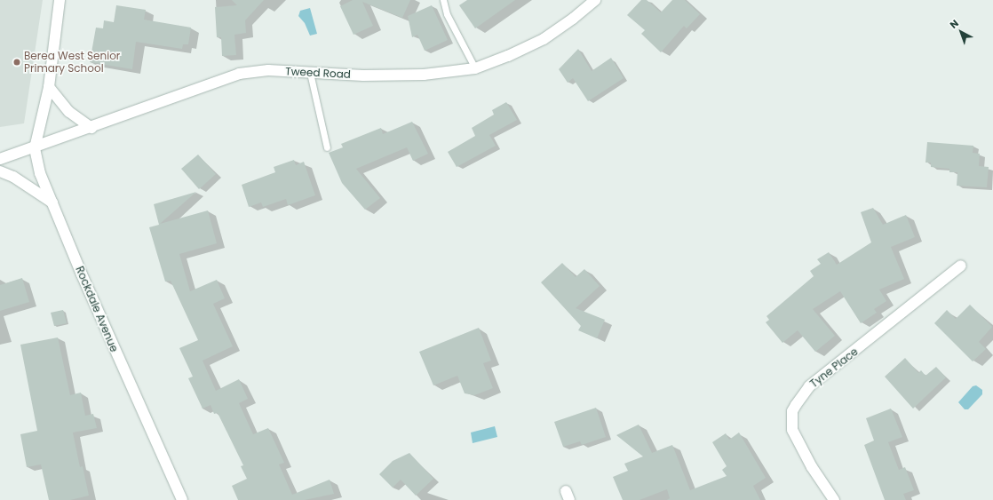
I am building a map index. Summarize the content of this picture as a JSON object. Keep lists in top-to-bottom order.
{
  "streets": {
    "street": ["Tweed Road", "Rockdale Avenue", "Tyne Place"]
  },
  "crossings": [
    ["Tweed Road", "Rockdale Avenue"]
  ],
  "places": ["Berea West Senior Primary School"],
  "north": "top left"
}
